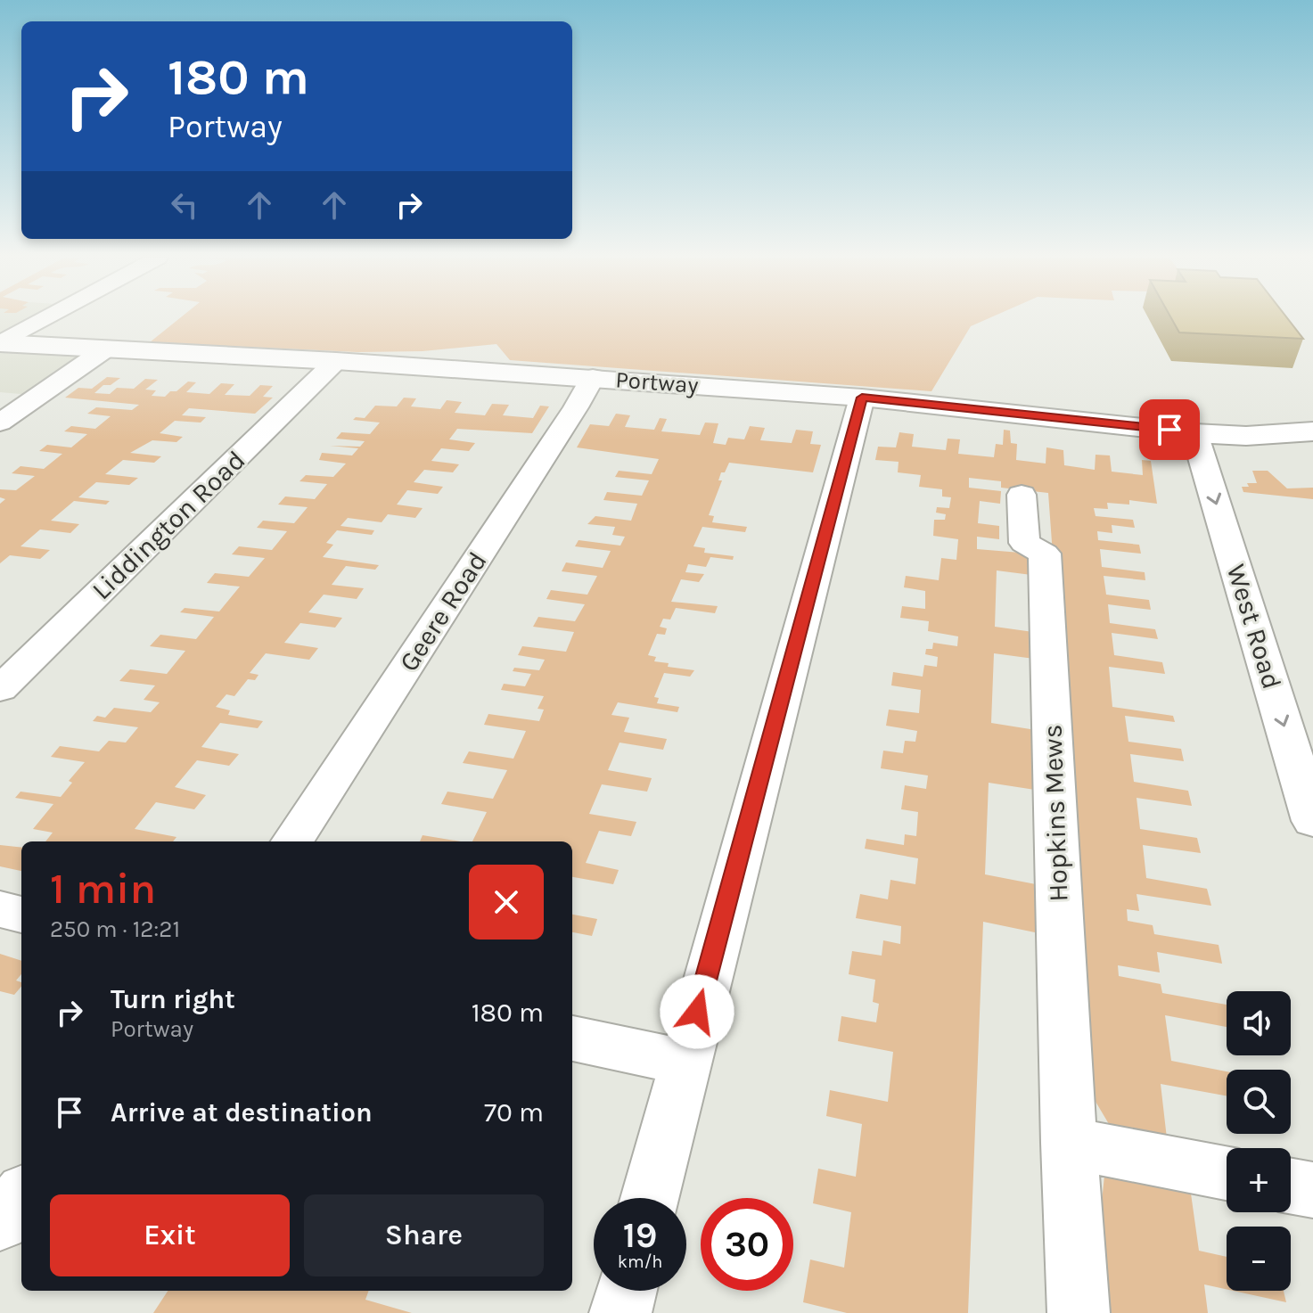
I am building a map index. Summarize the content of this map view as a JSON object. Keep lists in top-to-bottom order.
{
  "streets": {
    "main road": ["Portway"],
    "street": [
      "Liddington Road",
      "Geere Road",
      "West Road",
      "Hopkins Mews"
    ]
  },
  "crossings": [
    ["Portway", "Liddington Road"],
    ["Portway", "Geere Road"],
    ["Portway", "West Road"]
  ],
  "one_way": ["West Road"],
  "page": {
    "turn": ["180 m", "Portway"],
    "heading": ["1 min", "250 m · 12:21"],
    "list": [
      {
        "name": "Turn right",
        "note": "Portway",
        "value": "180 m"
      },
      {
        "name": "Arrive at destination",
        "value": "70 m"
      }
    ],
    "map_buttons": ["+", "−"],
    "buttons": ["Exit", "Share"],
    "speed": "19 km/h",
    "limit": "30"
  }
}
